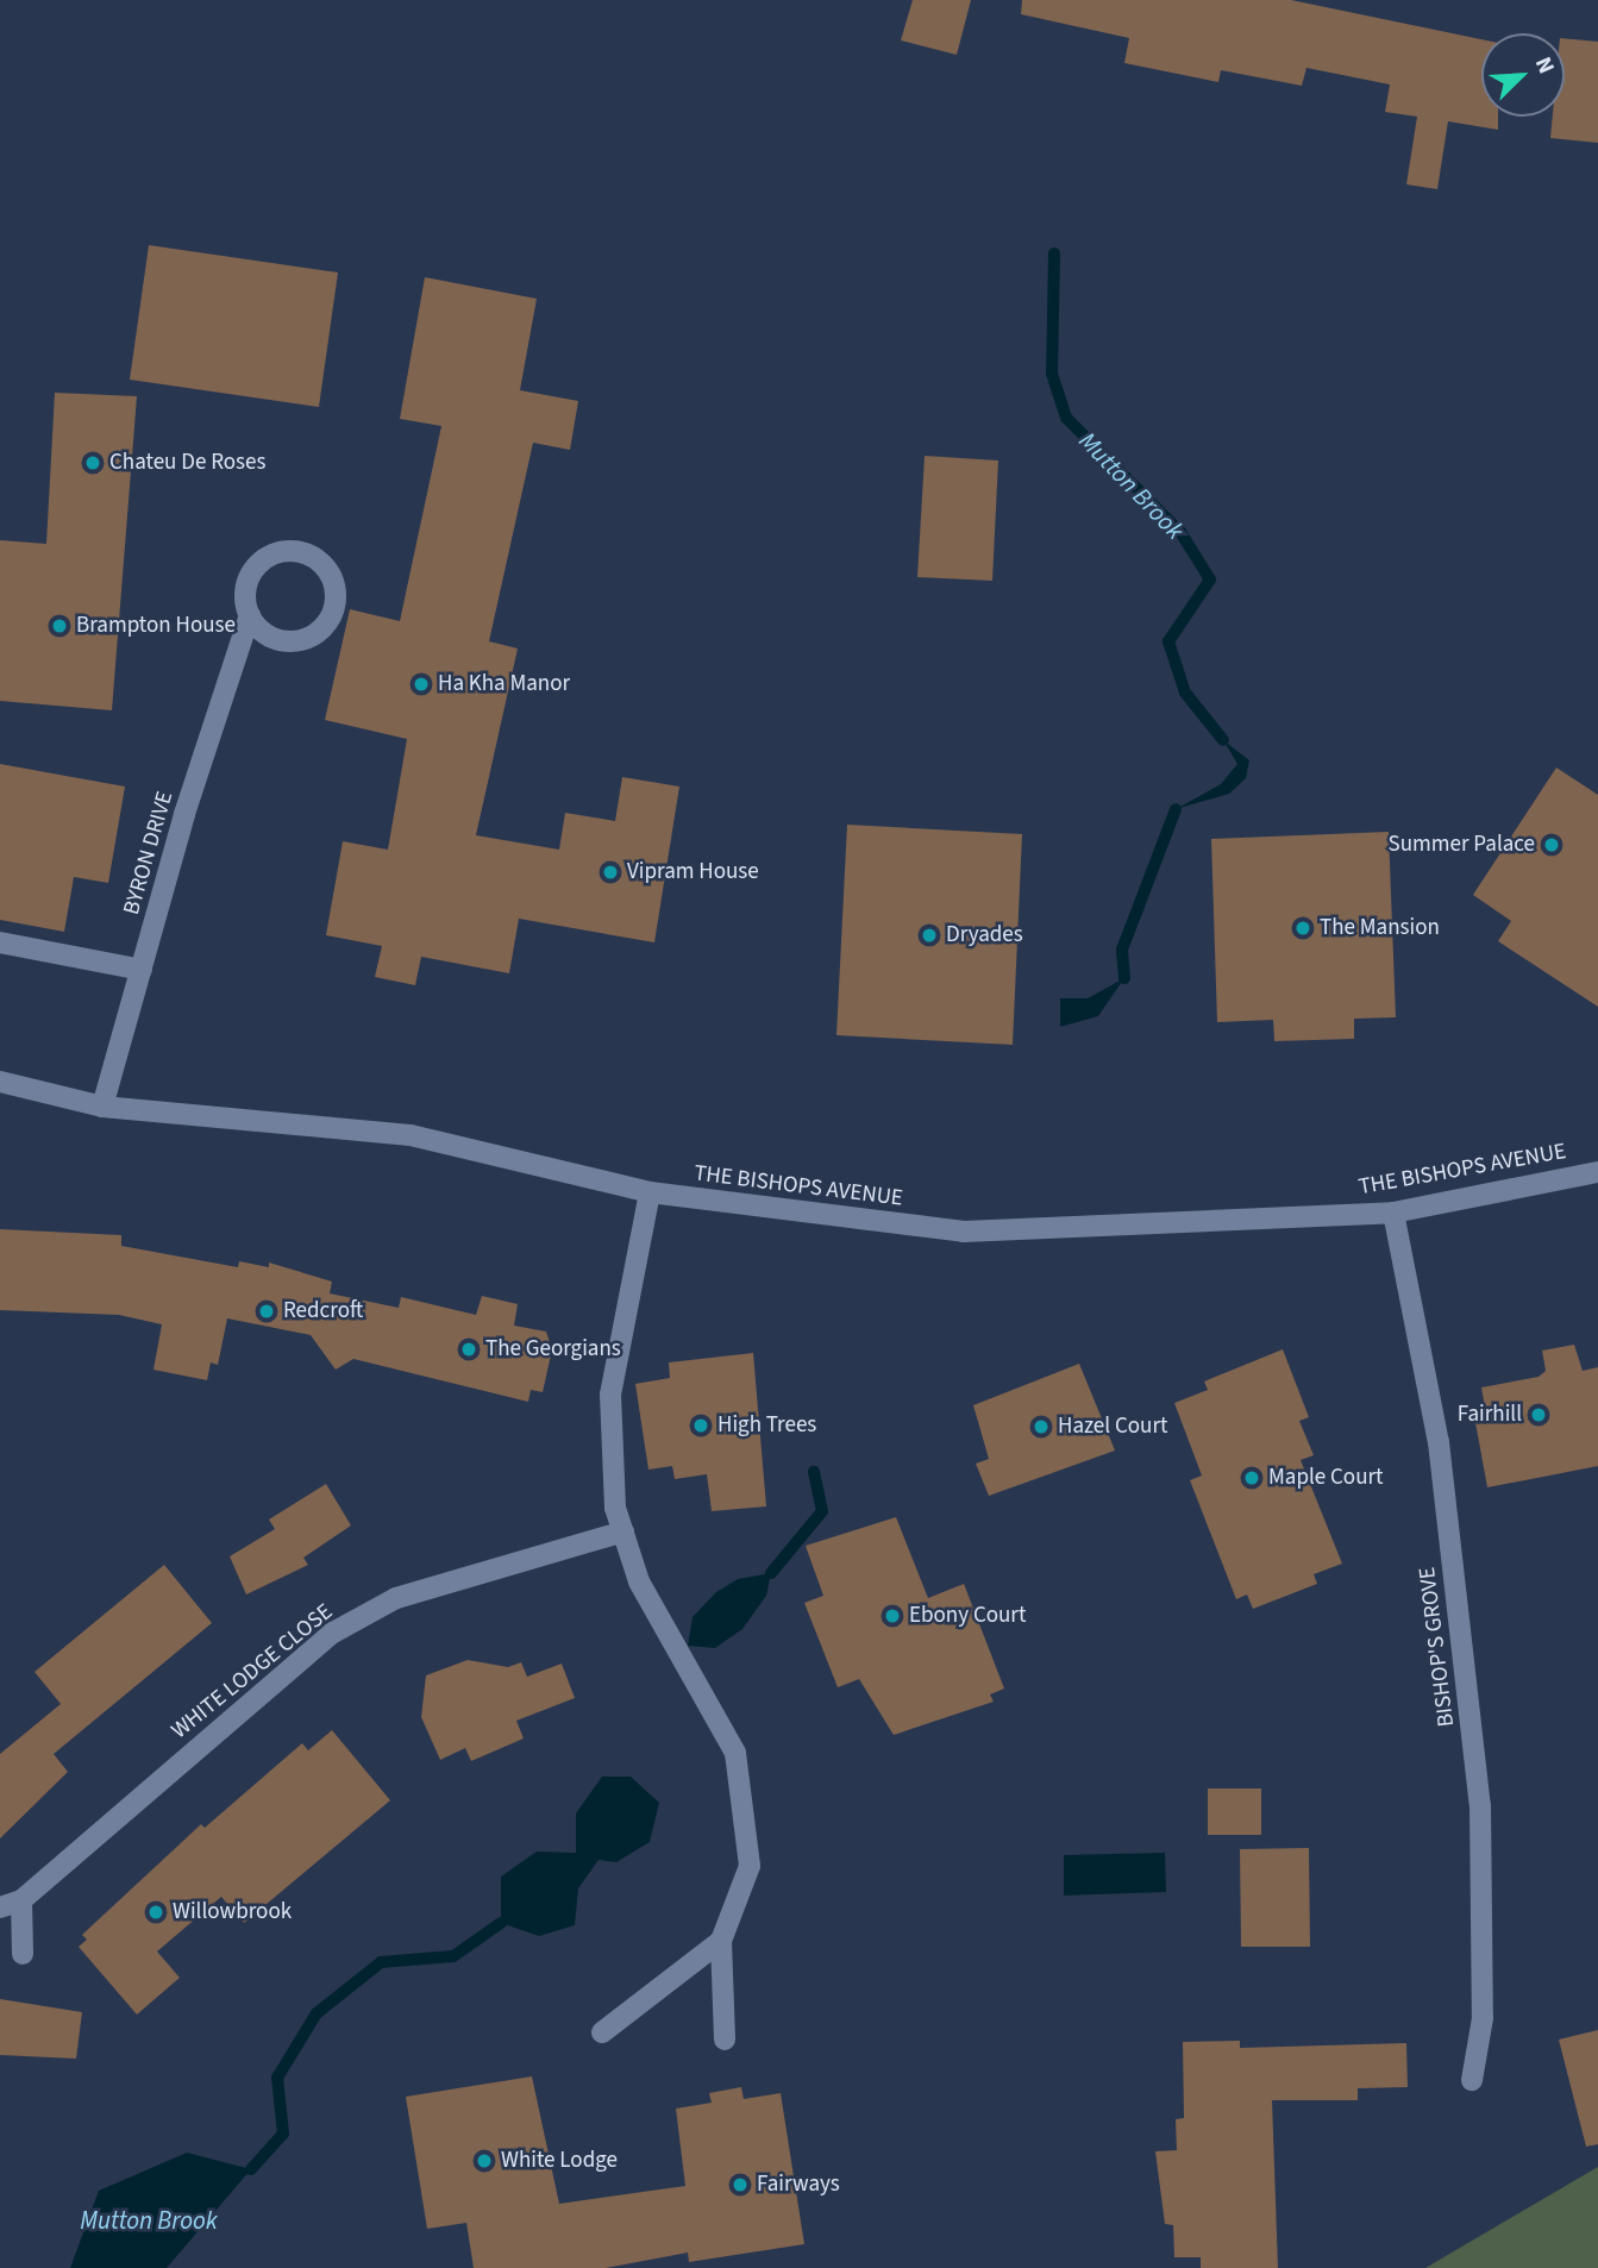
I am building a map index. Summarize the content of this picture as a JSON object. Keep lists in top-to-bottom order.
{
  "streets": {
    "street": [
      "BYRON DRIVE",
      "THE BISHOPS AVENUE",
      "BISHOP'S GROVE",
      "WHITE LODGE CLOSE"
    ]
  },
  "crossings": [
    ["BYRON DRIVE", "THE BISHOPS AVENUE"],
    ["THE BISHOPS AVENUE", "BISHOP'S GROVE"]
  ],
  "water": ["Mutton Brook"],
  "places": [
    "Chateu De Roses",
    "Brampton House",
    "Ha Kha Manor",
    "Summer Palace",
    "Vipram House",
    "The Mansion",
    "Dryades",
    "Redcroft",
    "The Georgians",
    "Fairhill",
    "High Trees",
    "Hazel Court",
    "Maple Court",
    "Ebony Court",
    "Willowbrook",
    "White Lodge",
    "Fairways"
  ],
  "north": "top right"
}
